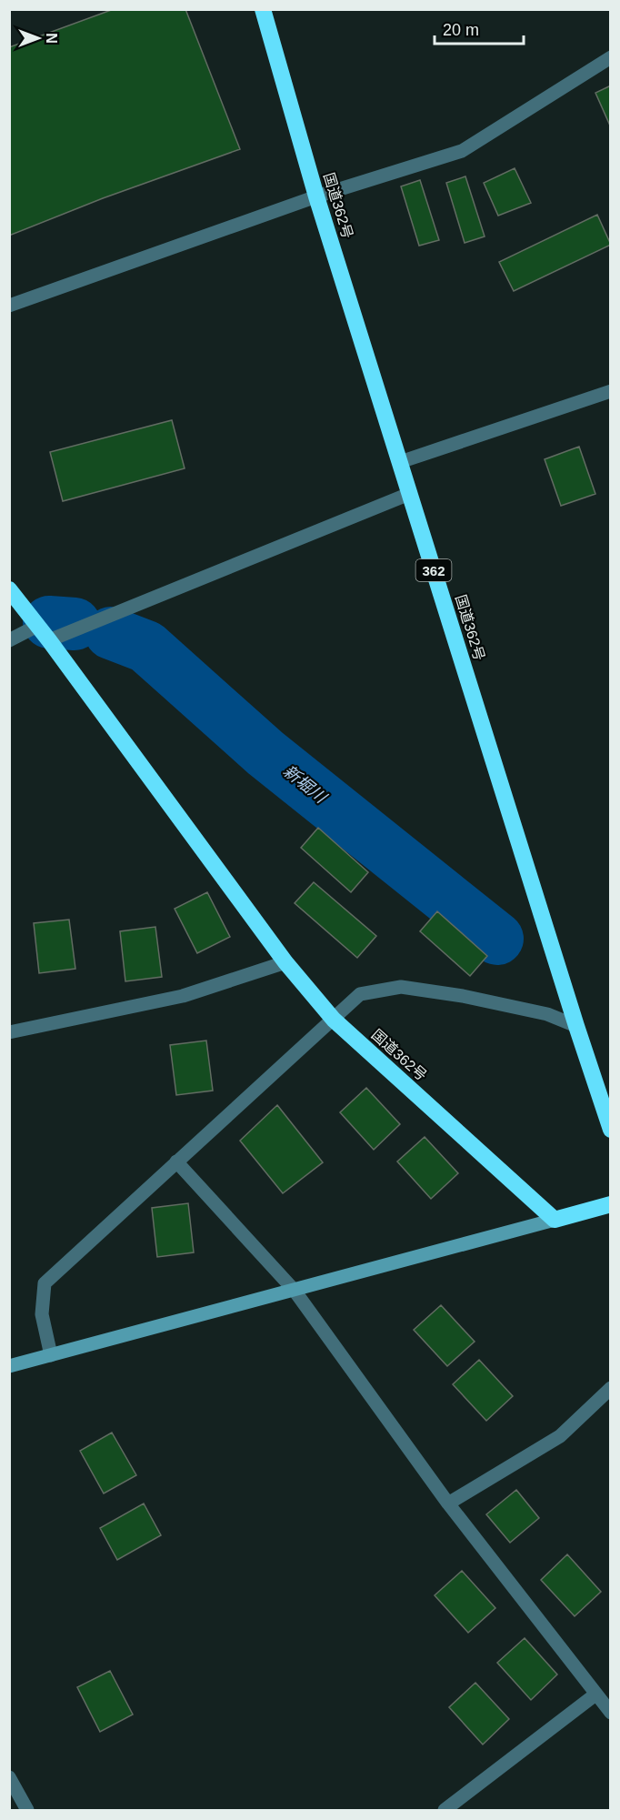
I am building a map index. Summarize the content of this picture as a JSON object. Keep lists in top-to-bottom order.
{
  "streets": {
    "highway": ["国道362号", "362"]
  },
  "water": ["新堀川"],
  "scale_bar": "20 m",
  "north": "right"
}
